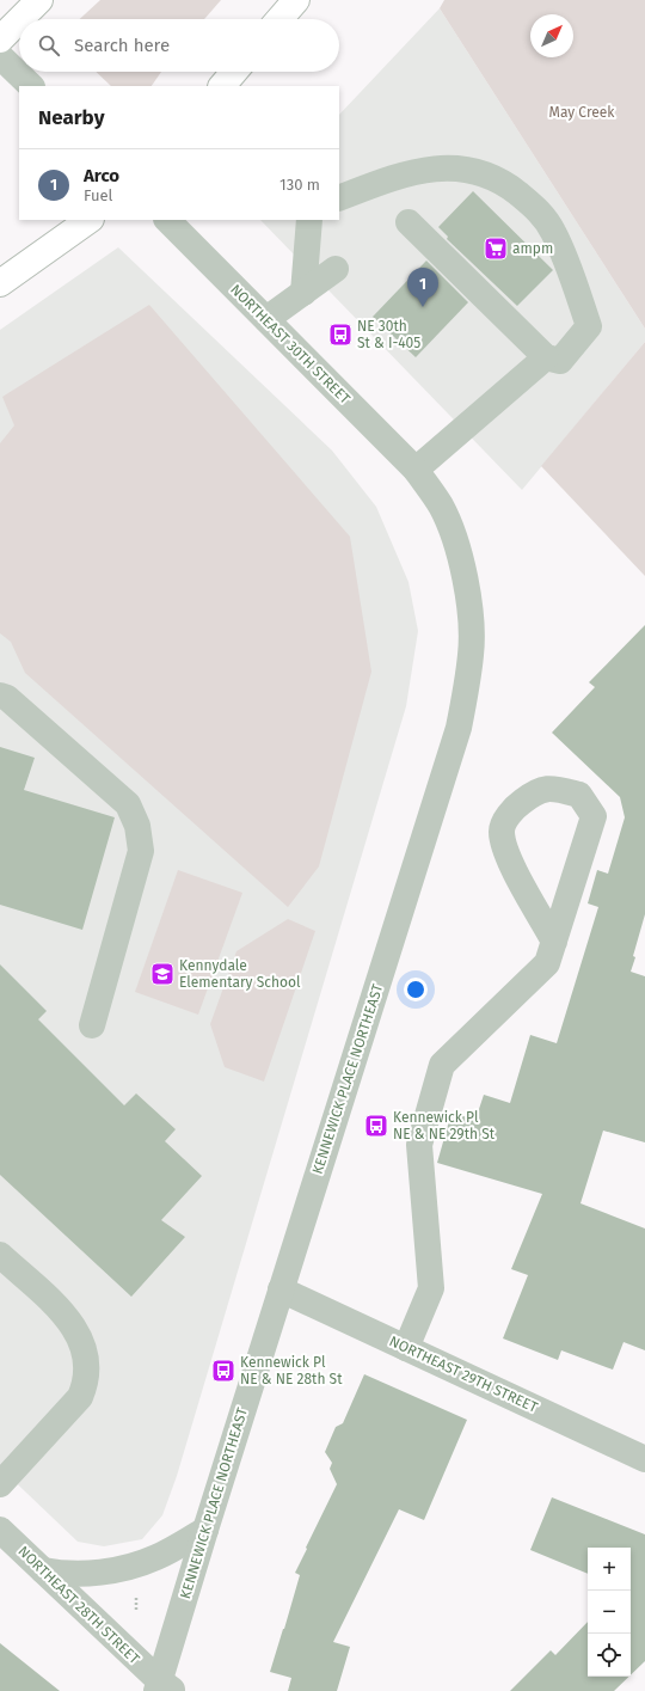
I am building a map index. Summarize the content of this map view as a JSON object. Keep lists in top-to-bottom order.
{
  "streets": {
    "street": [
      "NORTHEAST 30TH STREET",
      "KENNEWICK PLACE NORTHEAST",
      "NORTHEAST 29TH STREET",
      "NORTHEAST 28TH STREET"
    ]
  },
  "crossings": [
    ["NORTHEAST 30TH STREET", "KENNEWICK PLACE NORTHEAST"],
    ["KENNEWICK PLACE NORTHEAST", "NORTHEAST 29TH STREET"],
    ["KENNEWICK PLACE NORTHEAST", "NORTHEAST 28TH STREET"]
  ],
  "parks": ["May Creek"],
  "places": {
    "supermarket": ["ampm"],
    "bus stop": ["NE 30th St & I-405", "Kennewick Pl NE & NE 29th St", "Kennewick Pl NE & NE 28th St"],
    "school or university": ["Kennydale Elementary School"]
  },
  "north": "top right",
  "page": {
    "search": "Search here",
    "heading": "Nearby",
    "list": [
      {
        "mark": "1",
        "name": "Arco",
        "note": "Fuel",
        "value": "130 m"
      }
    ],
    "pins": "1",
    "map_buttons": ["+", "−"]
  }
}
